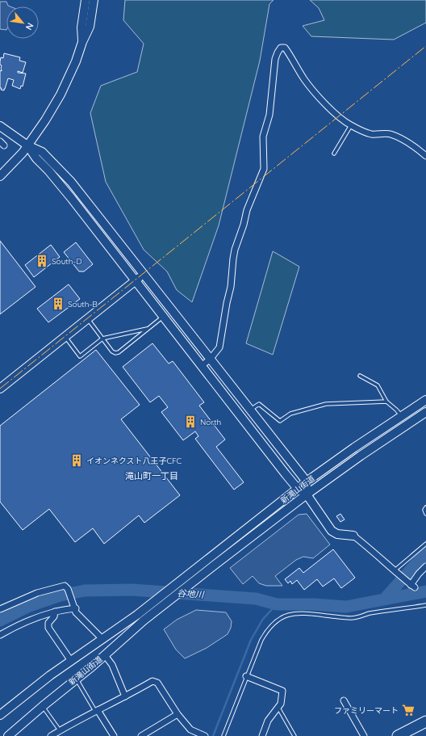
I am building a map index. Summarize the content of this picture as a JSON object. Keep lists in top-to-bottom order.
{
  "streets": {
    "street": ["新滝山街道"]
  },
  "districts": ["滝山町一丁目"],
  "water": ["谷地川"],
  "places": {
    "building": [
      "South-D",
      "South-B",
      "North",
      "イオンネクスト八王子CFC"
    ],
    "supermarket": ["ファミリーマート"]
  },
  "north": "bottom right"
}
